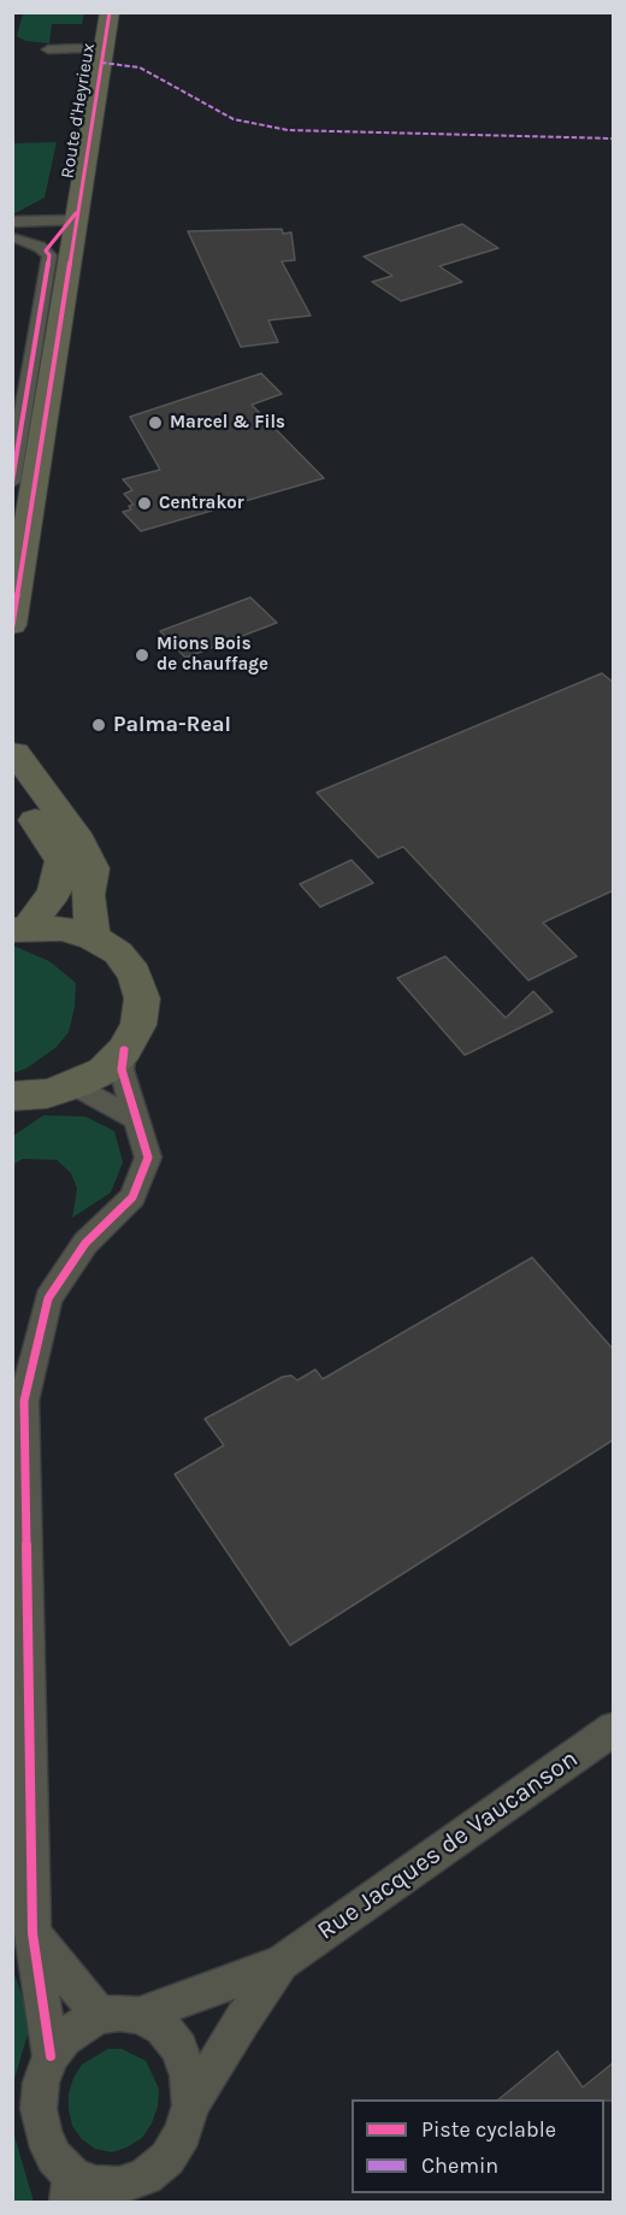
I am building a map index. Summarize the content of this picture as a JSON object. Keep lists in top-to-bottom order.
{
  "streets": {
    "main road": ["Route d'Heyrieux"],
    "street": ["Rue Jacques de Vaucanson"]
  },
  "places": [
    "Marcel & Fils",
    "Centrakor",
    "Mions Bois de chauffage",
    "Palma-Real"
  ],
  "legend": ["Piste cyclable", "Chemin"]
}
